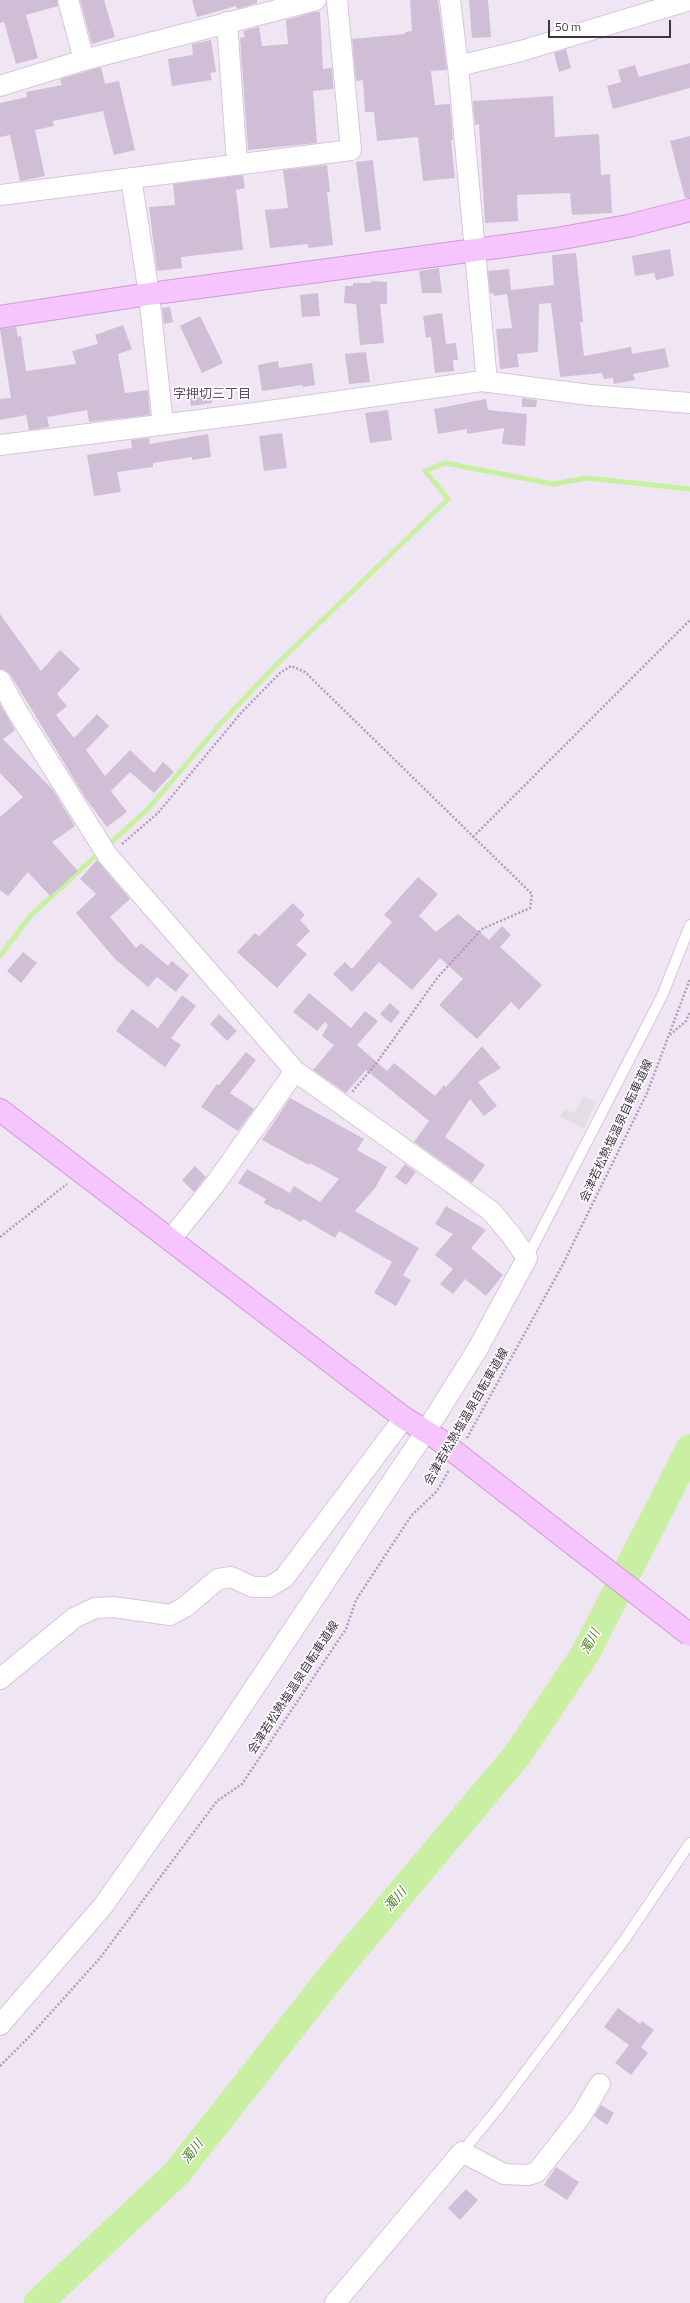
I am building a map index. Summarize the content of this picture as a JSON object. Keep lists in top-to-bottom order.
{
  "streets": {
    "path": ["会津若松熱塩温泉自転車道線"]
  },
  "districts": ["字押切三丁目"],
  "water": ["濁川"],
  "scale_bar": "50 m"
}
